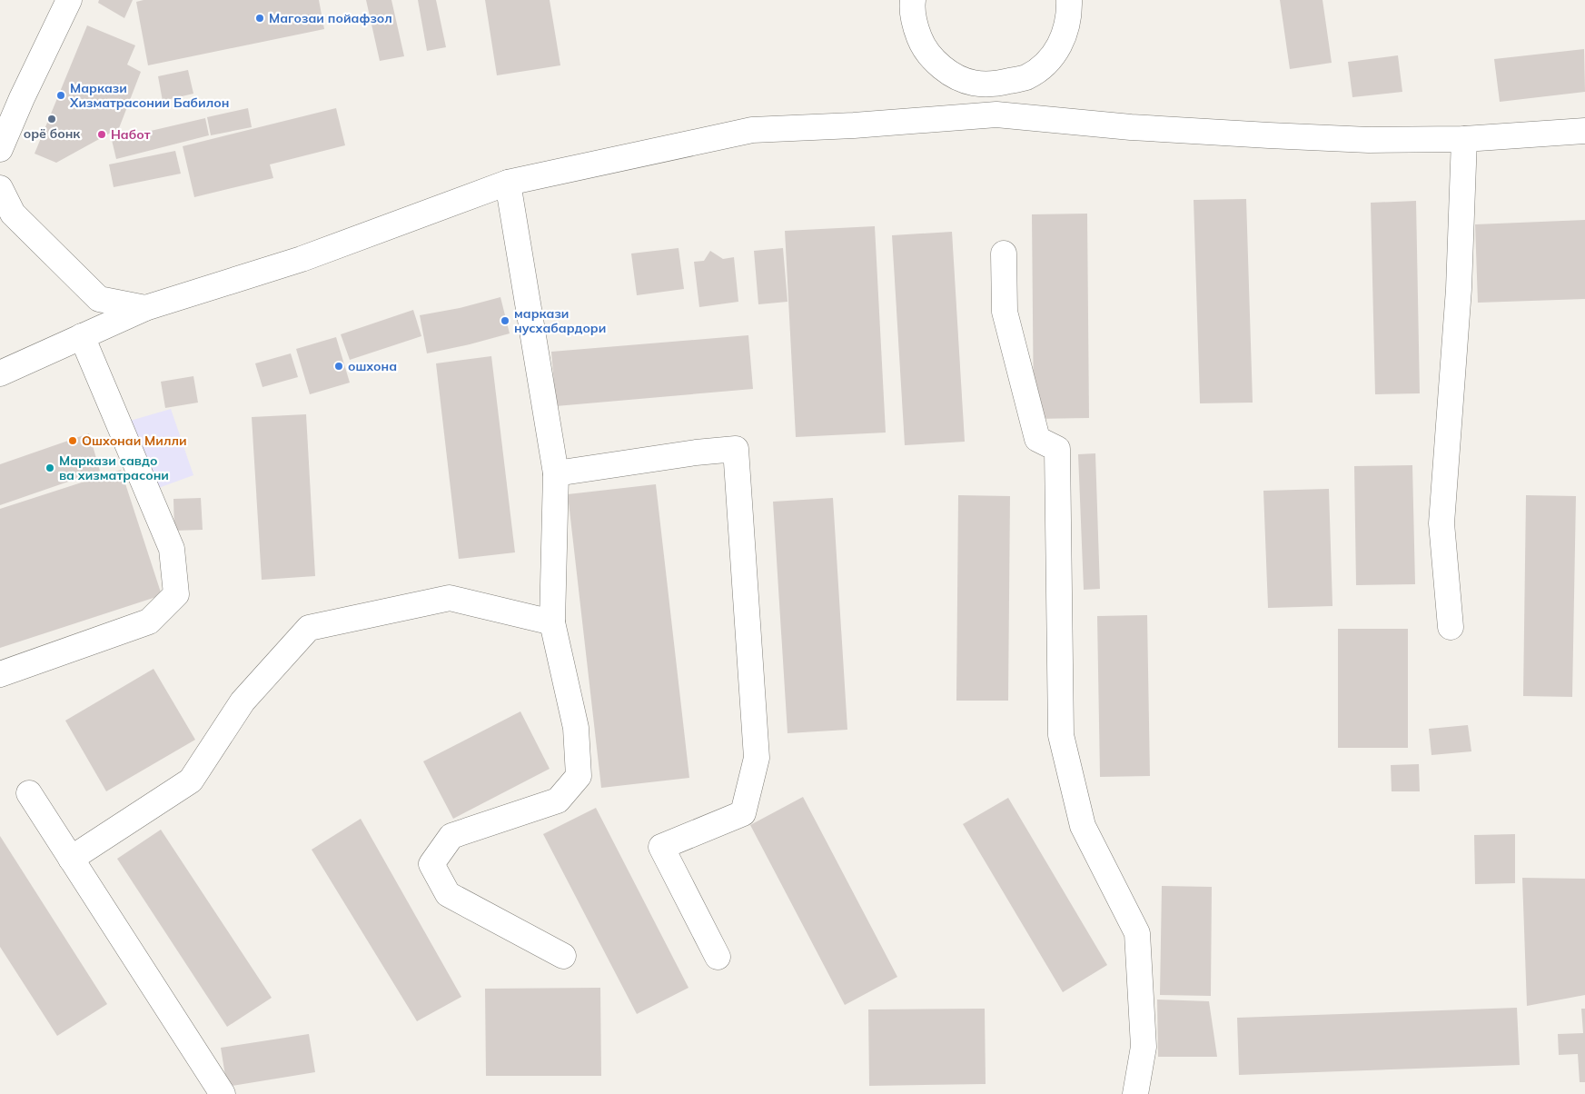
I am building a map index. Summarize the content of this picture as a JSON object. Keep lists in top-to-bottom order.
{
  "places": [
    "Магозаи пойафзол",
    "Маркази Хизматрасонии Бабилон",
    "орё бонк",
    "Набот",
    "маркази нусхабардори",
    "ошхона",
    "Ошхонаи Милли",
    "Маркази савдо ва хизматрасони"
  ]
}
